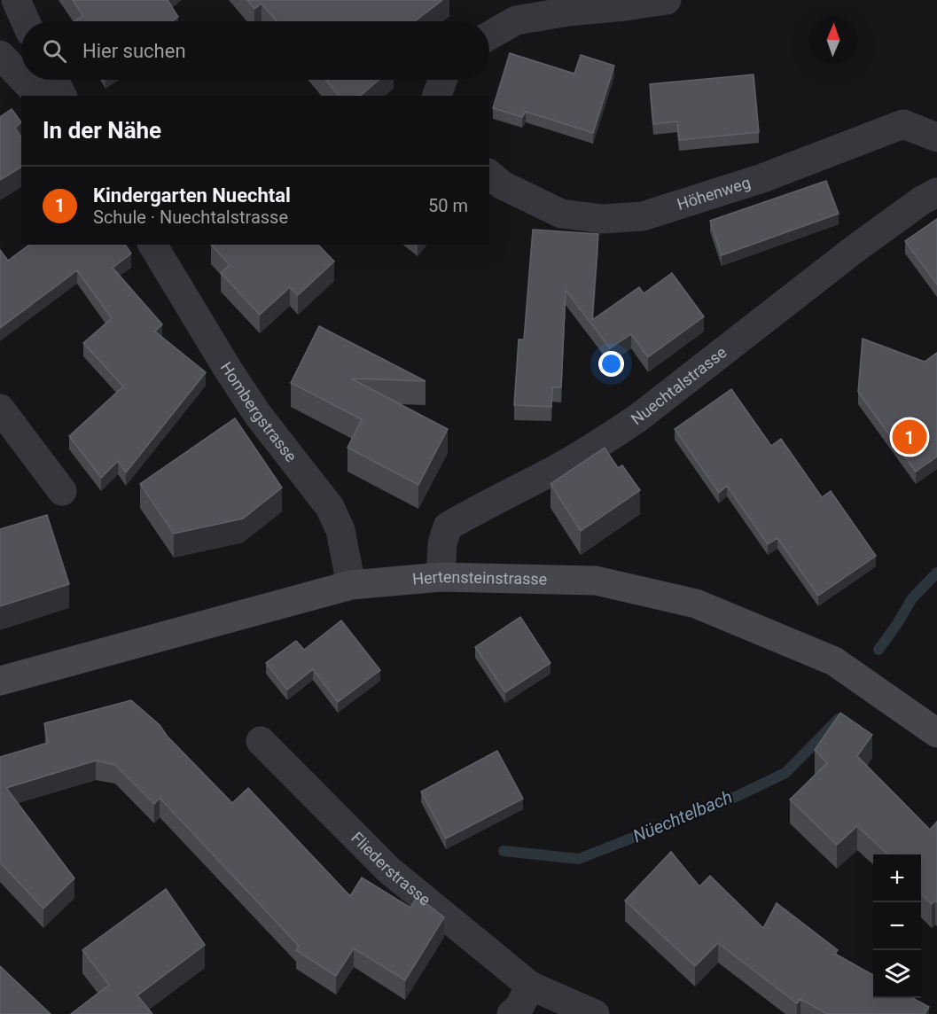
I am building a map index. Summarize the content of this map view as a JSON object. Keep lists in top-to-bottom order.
{
  "streets": {
    "street": [
      "Höhenweg",
      "Nuechtalstrasse",
      "Hombergstrasse",
      "Hertensteinstrasse",
      "Fliederstrasse"
    ]
  },
  "crossings": [
    ["Nuechtalstrasse", "Hertensteinstrasse"],
    ["Hombergstrasse", "Hertensteinstrasse"]
  ],
  "water": ["Nüechtelbach"],
  "north": "top",
  "page": {
    "search": "Hier suchen",
    "heading": "In der Nähe",
    "list": [
      {
        "mark": "1",
        "name": "Kindergarten Nuechtal",
        "note": "Schule · Nuechtalstrasse",
        "value": "50 m"
      }
    ],
    "pins": "1",
    "map_buttons": ["+", "−"]
  }
}
